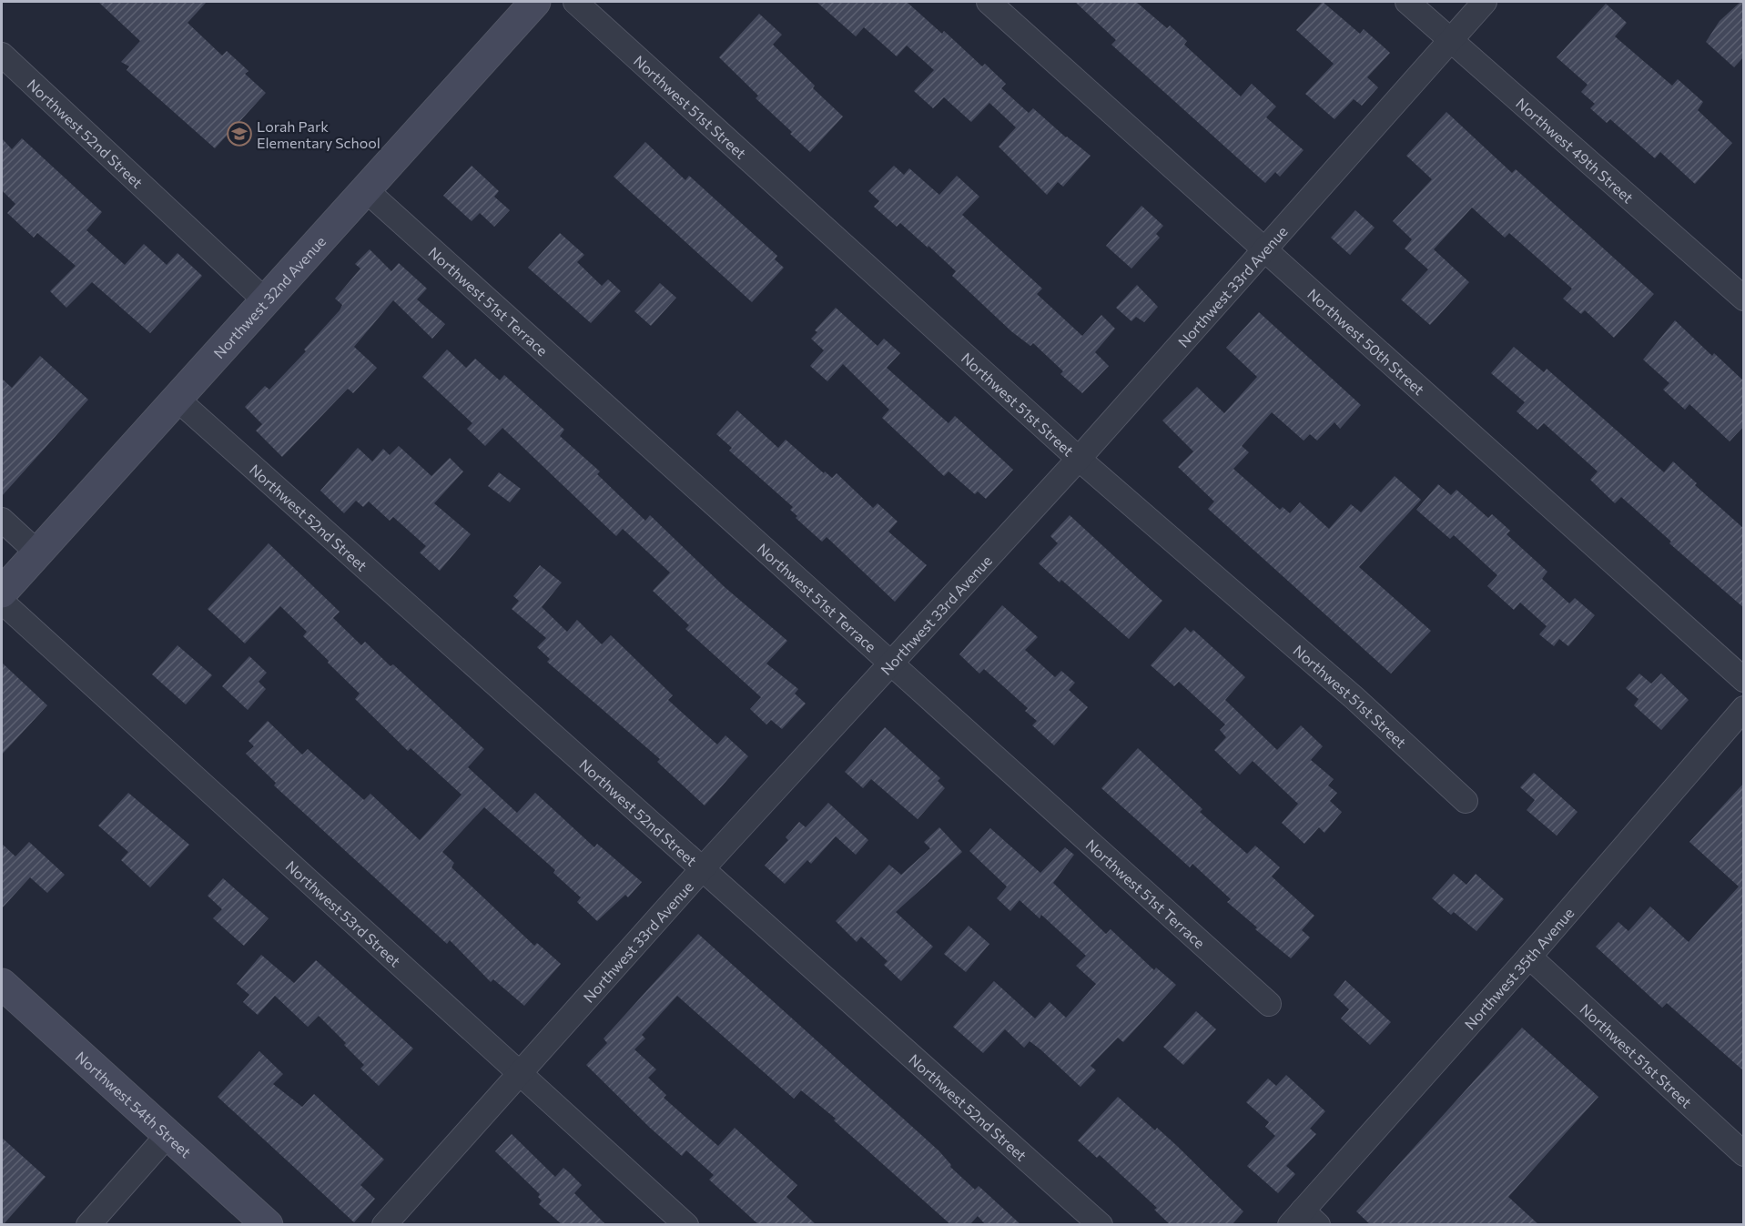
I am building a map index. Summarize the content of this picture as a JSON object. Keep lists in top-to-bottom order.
{
  "streets": {
    "main road": ["Northwest 32nd Avenue", "Northwest 54th Street"],
    "street": [
      "Northwest 51st Street",
      "Northwest 52nd Street",
      "Northwest 49th Street",
      "Northwest 33rd Avenue",
      "Northwest 51st Terrace",
      "Northwest 50th Street",
      "Northwest 53rd Street",
      "Northwest 35th Avenue"
    ]
  },
  "crossings": [
    ["Northwest 51st Street", "Northwest 33rd Avenue"],
    ["Northwest 51st Street", "Northwest 35th Avenue"],
    ["Northwest 52nd Street", "Northwest 33rd Avenue"],
    ["Northwest 52nd Street", "Northwest 32nd Avenue"],
    ["Northwest 49th Street", "Northwest 33rd Avenue"],
    ["Northwest 33rd Avenue", "Northwest 51st Terrace"],
    ["Northwest 33rd Avenue", "Northwest 50th Street"],
    ["Northwest 33rd Avenue", "Northwest 53rd Street"],
    ["Northwest 32nd Avenue", "Northwest 51st Terrace"]
  ],
  "places": {
    "school or university": ["Lorah Park Elementary School"]
  }
}
